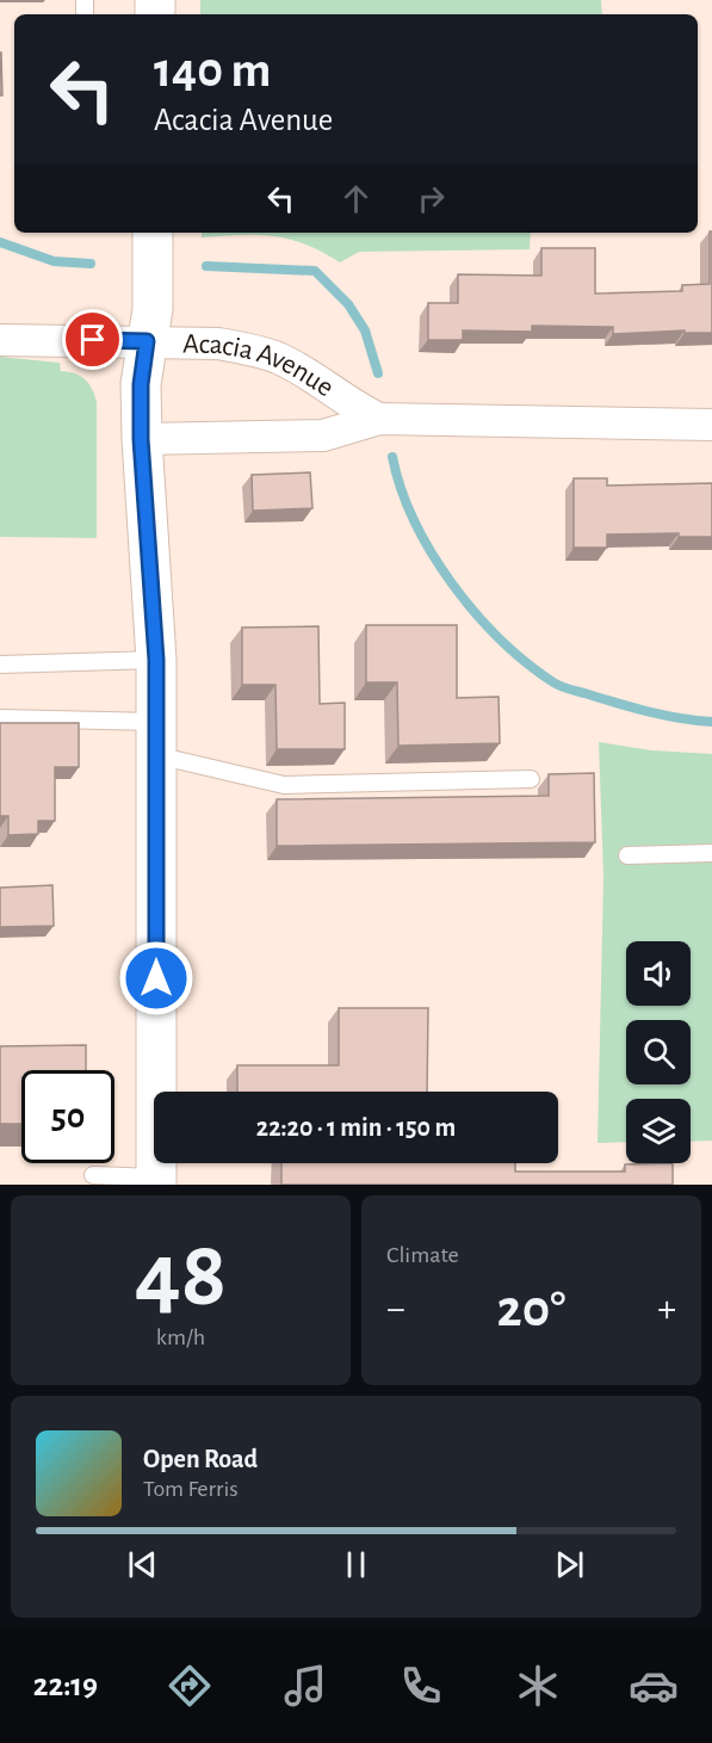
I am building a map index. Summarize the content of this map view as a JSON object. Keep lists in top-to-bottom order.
{
  "streets": {
    "street": ["Acacia Avenue"]
  },
  "page": {
    "turn": ["140 m", "Acacia Avenue"],
    "limit": "50",
    "trip": "22:20 · 1 min · 150 m",
    "tile": [
      ["48", "km/h"],
      "Climate"
    ],
    "heat": ["−", "20°", "+"],
    "song": ["Open Road", "Tom Ferris"],
    "tabs": "22:19"
  }
}
